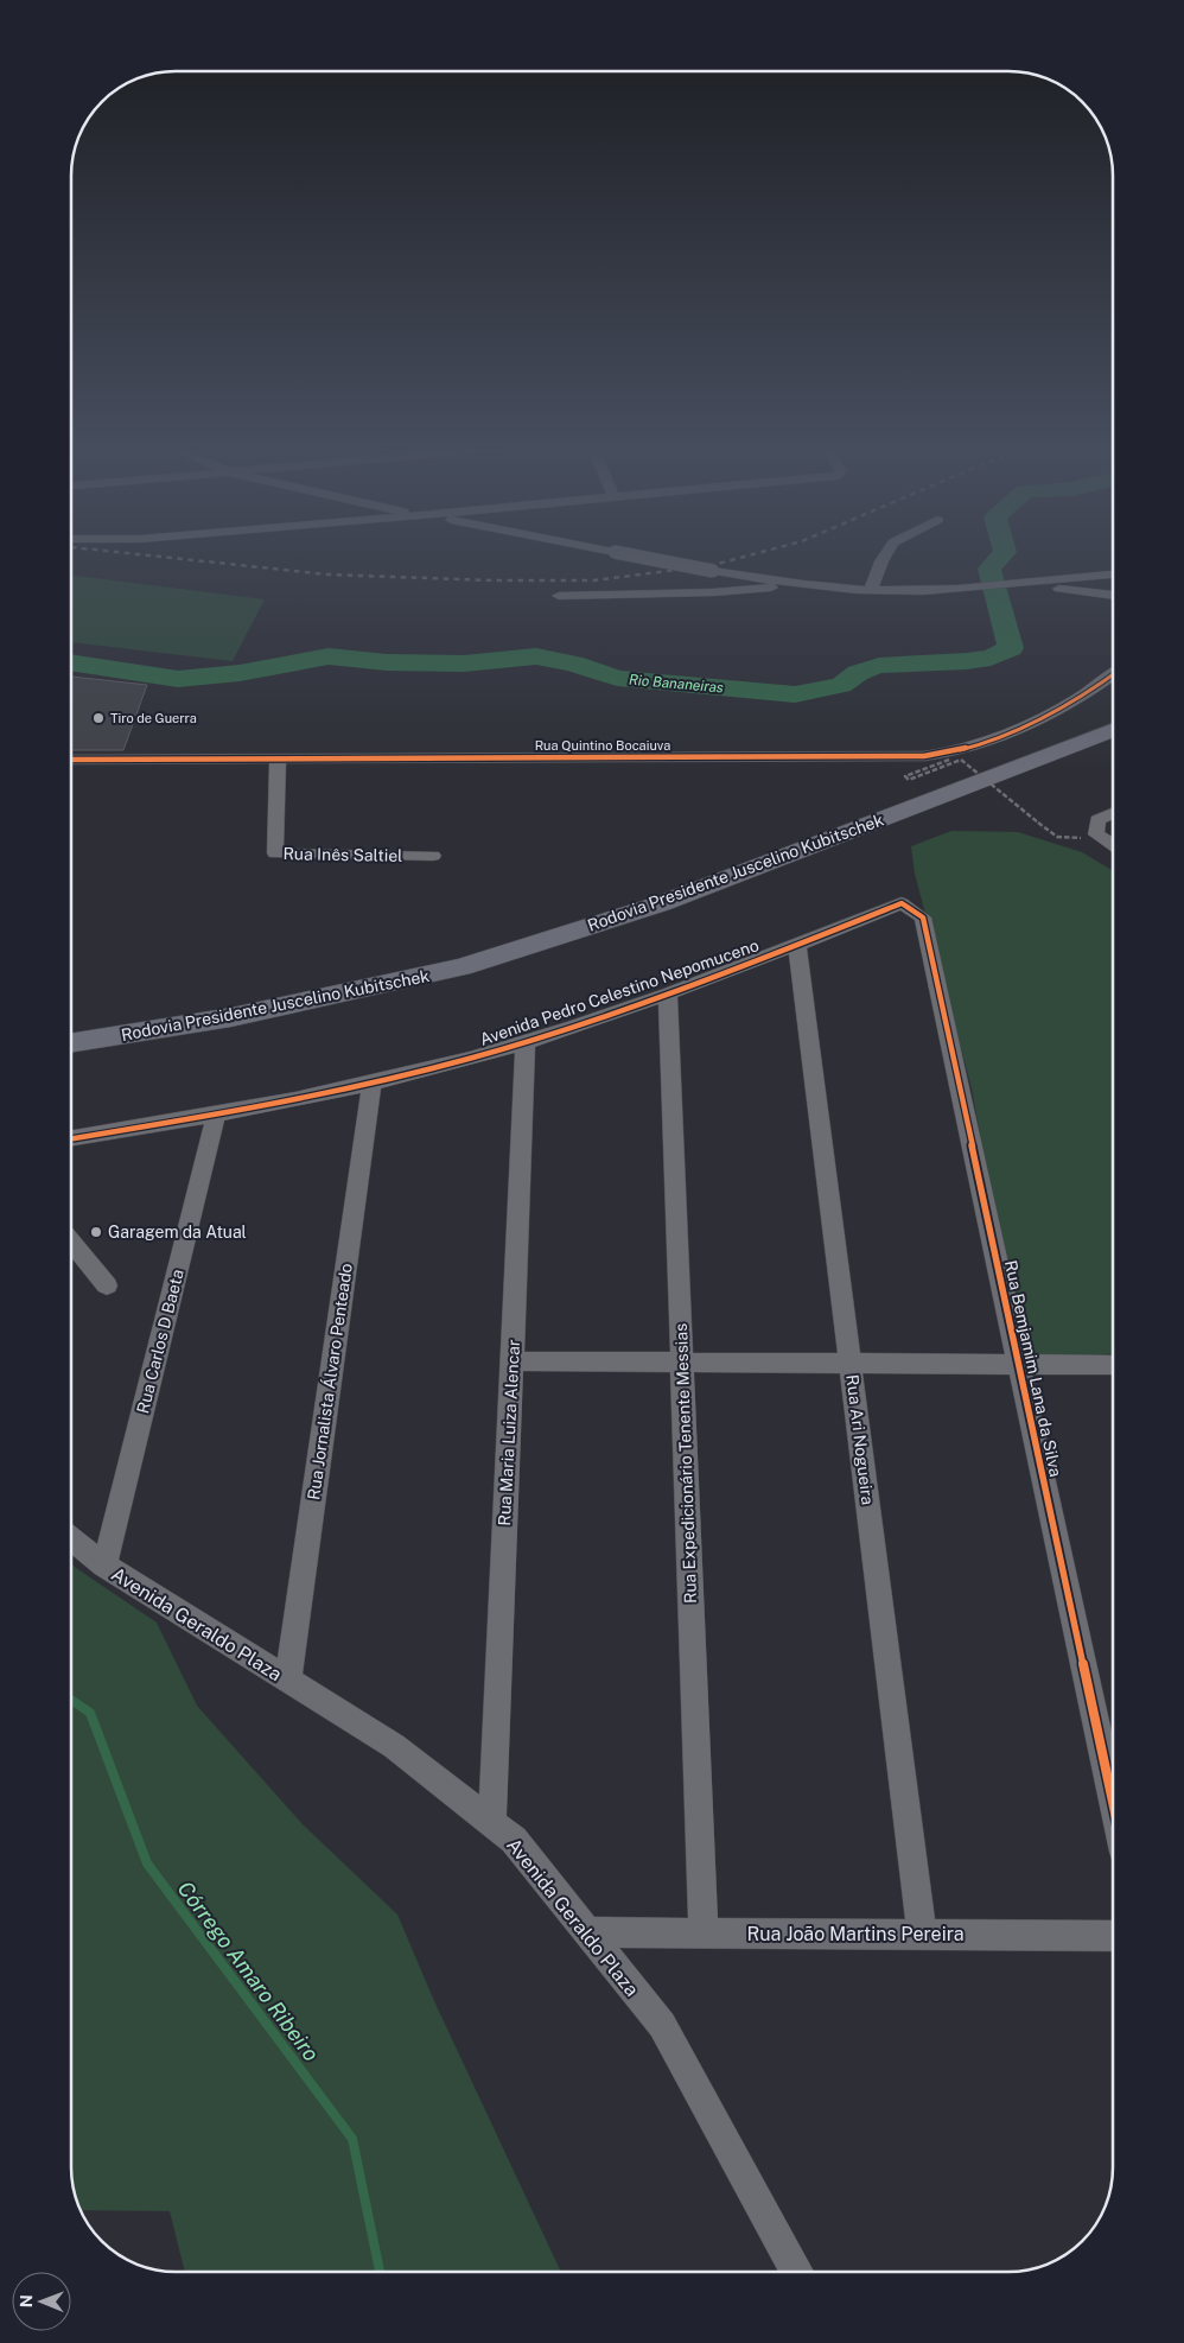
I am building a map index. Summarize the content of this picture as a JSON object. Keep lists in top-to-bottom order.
{
  "streets": {
    "highway": ["Rodovia Presidente Juscelino Kubitschek"],
    "street": [
      "Rua Quintino Bocaiuva",
      "Rua Inês Saltiel",
      "Avenida Pedro Celestino Nepomuceno",
      "Rua Carlos D Baeta",
      "Rua Bemjamim Lana da Silva",
      "Rua Jornalista Álvaro Penteado",
      "Rua Maria Luiza Alencar",
      "Rua Ari Nogueira",
      "Rua Expedicionário Tenente Messias",
      "Avenida Geraldo Plaza",
      "Rua João Martins Pereira"
    ]
  },
  "crossings": [
    ["Rua Quintino Bocaiuva", "Rua Inês Saltiel"],
    ["Avenida Pedro Celestino Nepomuceno", "Rua Carlos D Baeta"],
    ["Avenida Pedro Celestino Nepomuceno", "Rua Bemjamim Lana da Silva"],
    ["Avenida Pedro Celestino Nepomuceno", "Rua Jornalista Álvaro Penteado"],
    ["Avenida Pedro Celestino Nepomuceno", "Rua Maria Luiza Alencar"],
    ["Avenida Pedro Celestino Nepomuceno", "Rua Ari Nogueira"],
    ["Avenida Pedro Celestino Nepomuceno", "Rua Expedicionário Tenente Messias"],
    ["Rua Carlos D Baeta", "Avenida Geraldo Plaza"],
    ["Rua Jornalista Álvaro Penteado", "Avenida Geraldo Plaza"],
    ["Rua Maria Luiza Alencar", "Avenida Geraldo Plaza"],
    ["Rua Ari Nogueira", "Rua João Martins Pereira"],
    ["Rua Expedicionário Tenente Messias", "Rua João Martins Pereira"],
    ["Avenida Geraldo Plaza", "Rua João Martins Pereira"]
  ],
  "water": ["Rio Bananeiras", "Córrego Amaro Ribeiro"],
  "places": ["Tiro de Guerra", "Garagem da Atual"],
  "north": "left"
}
